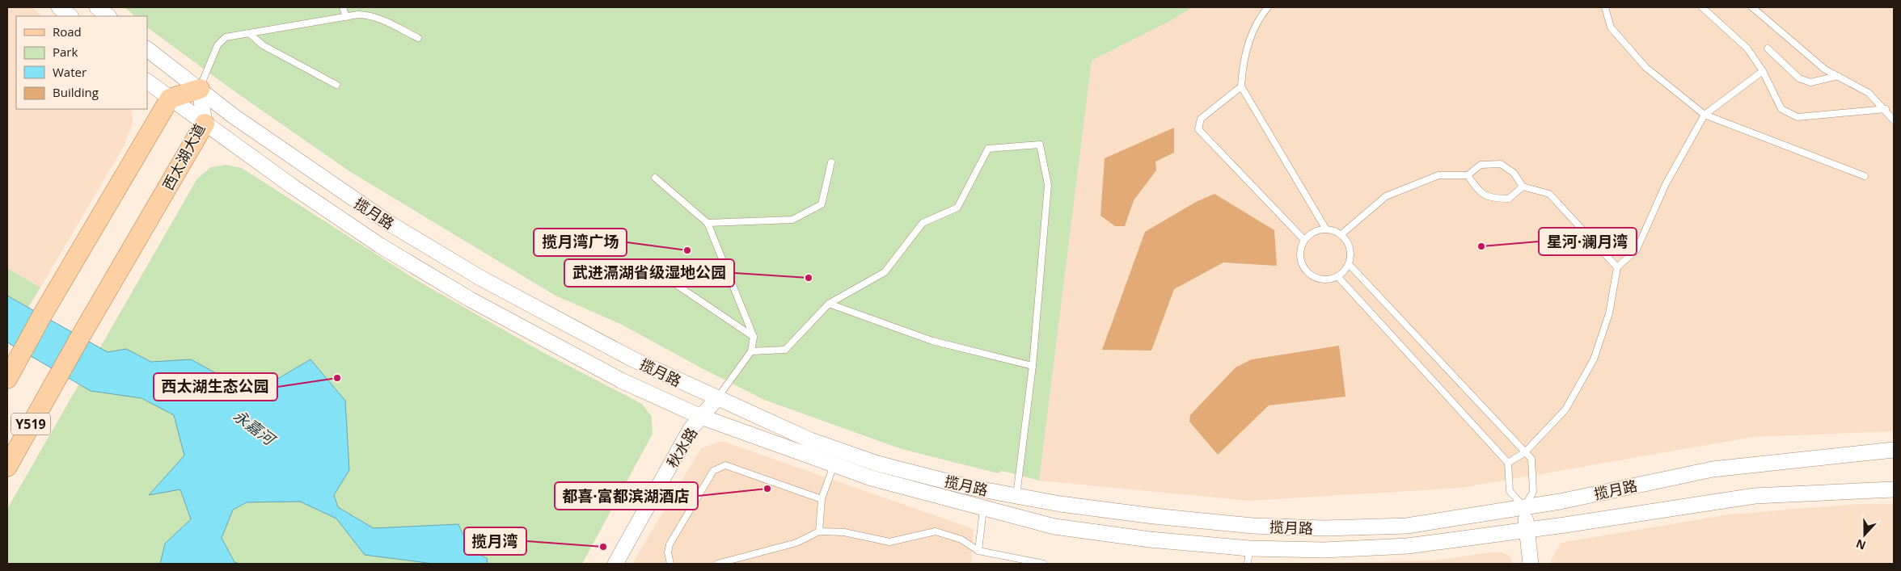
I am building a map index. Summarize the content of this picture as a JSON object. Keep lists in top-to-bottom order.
{
  "streets": {
    "main road": ["西太湖大道", "Y519"],
    "street": ["揽月路", "秋水路"]
  },
  "crossings": [
    ["西太湖大道", "揽月路"],
    ["揽月路", "秋水路"]
  ],
  "water": ["永嘉河"],
  "places": [
    "星河·澜月湾",
    "揽月湾广场",
    "武进滆湖省级湿地公园",
    "西太湖生态公园",
    "都喜·富都滨湖酒店",
    "揽月湾"
  ],
  "legend": [
    "Road",
    "Park",
    "Water",
    "Building"
  ],
  "north": "bottom"
}
